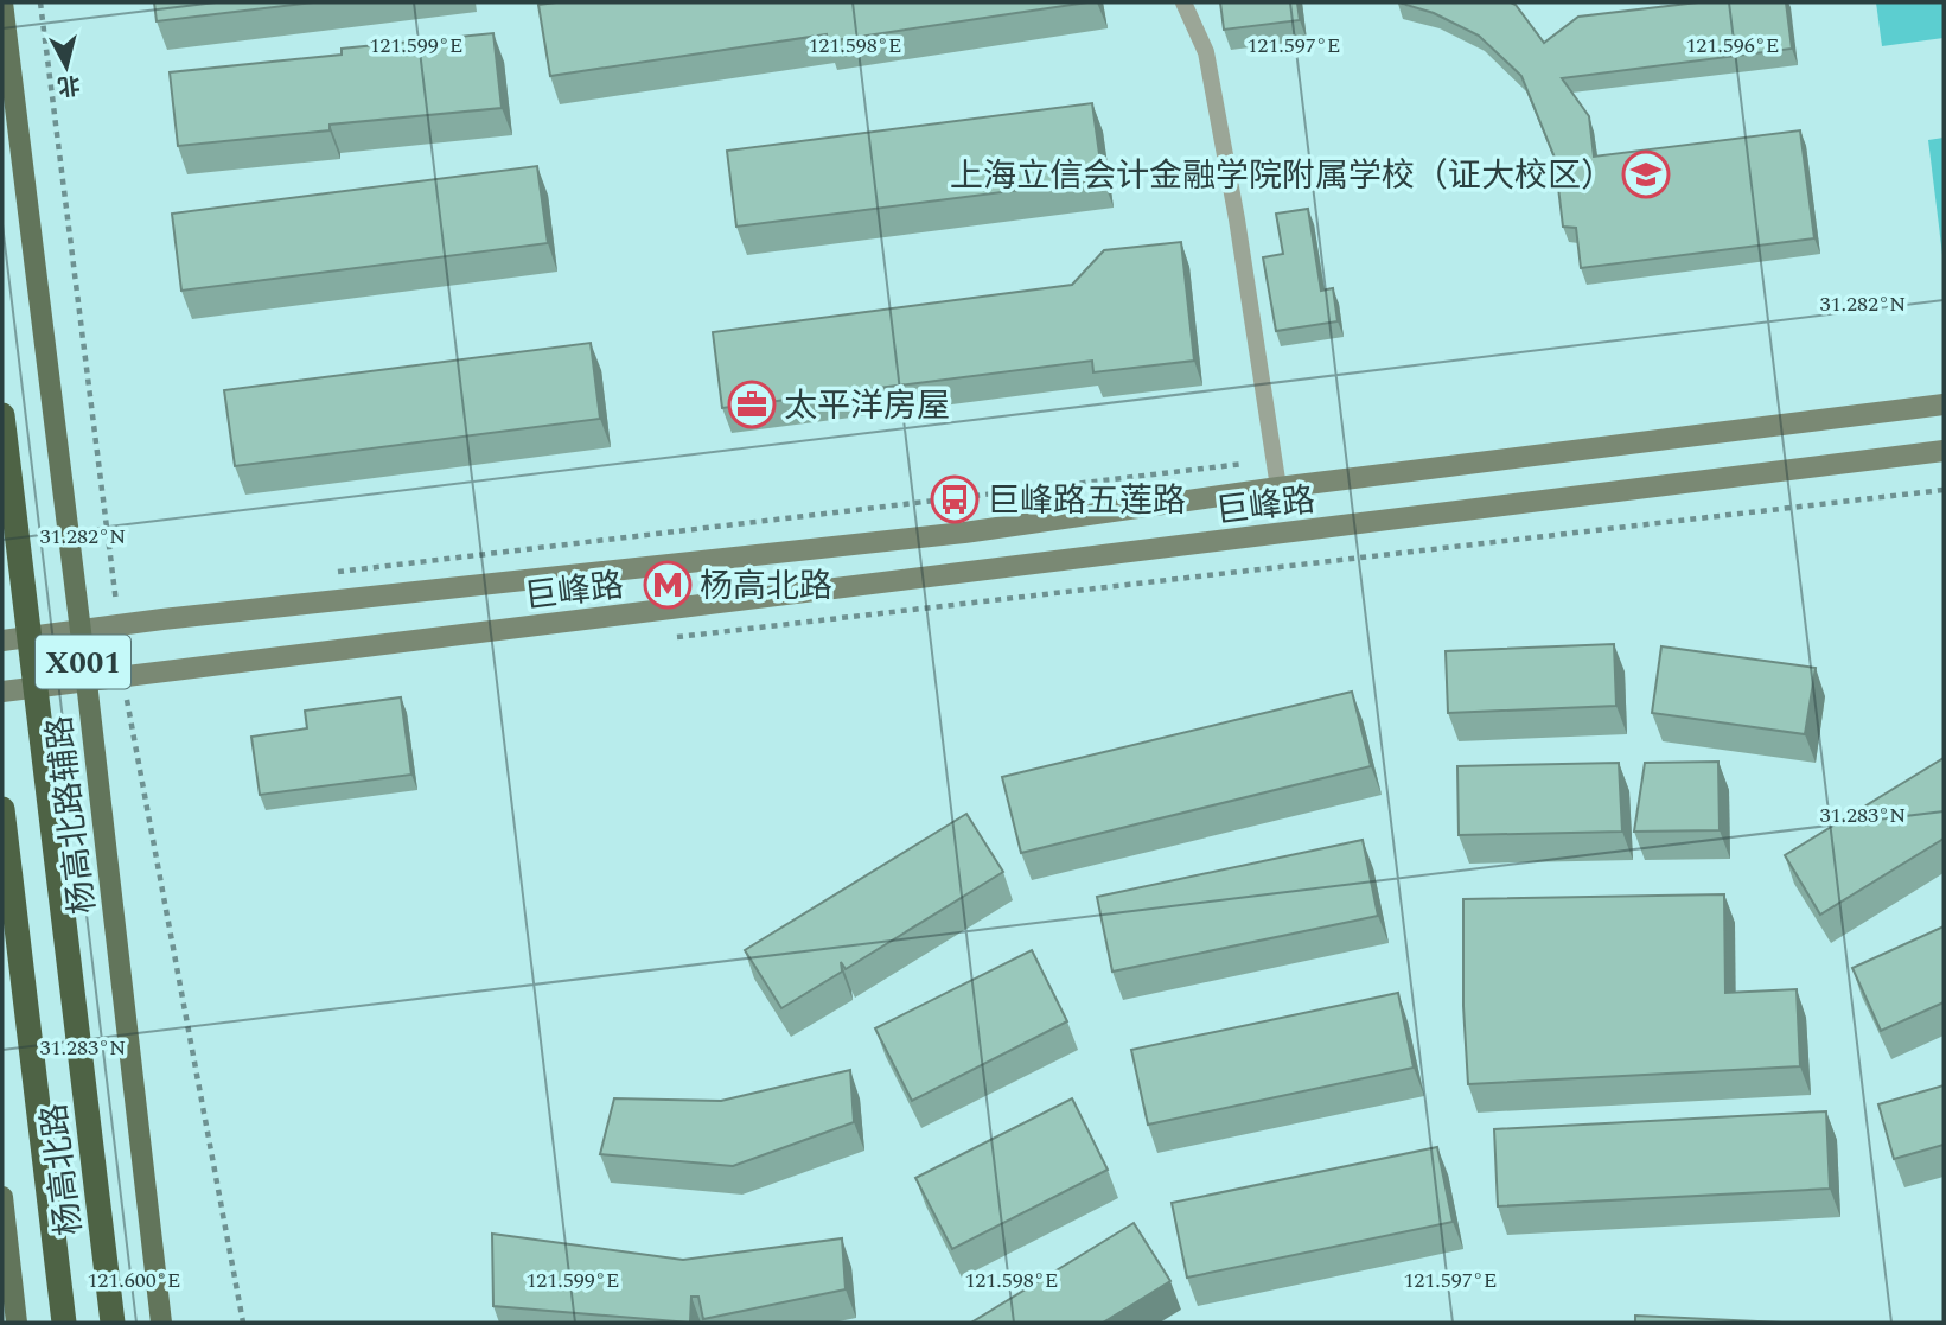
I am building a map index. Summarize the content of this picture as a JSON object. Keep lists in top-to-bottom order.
{
  "streets": {
    "highway": ["X001", "杨高北路"],
    "main road": ["巨峰路", "杨高北路辅路"]
  },
  "crossings": [
    ["巨峰路", "杨高北路辅路"]
  ],
  "places": {
    "school or university": ["上海立信会计金融学院附属学校（证大校区）"],
    "office": ["太平洋房屋"],
    "bus stop": ["巨峰路五莲路"],
    "metro station": ["杨高北路"]
  },
  "north": "bottom",
  "coordinates": [
    "121.599°E",
    "121.598°E",
    "121.597°E",
    "121.596°E",
    "31.282°N",
    "31.283°N",
    "121.600°E"
  ]
}
